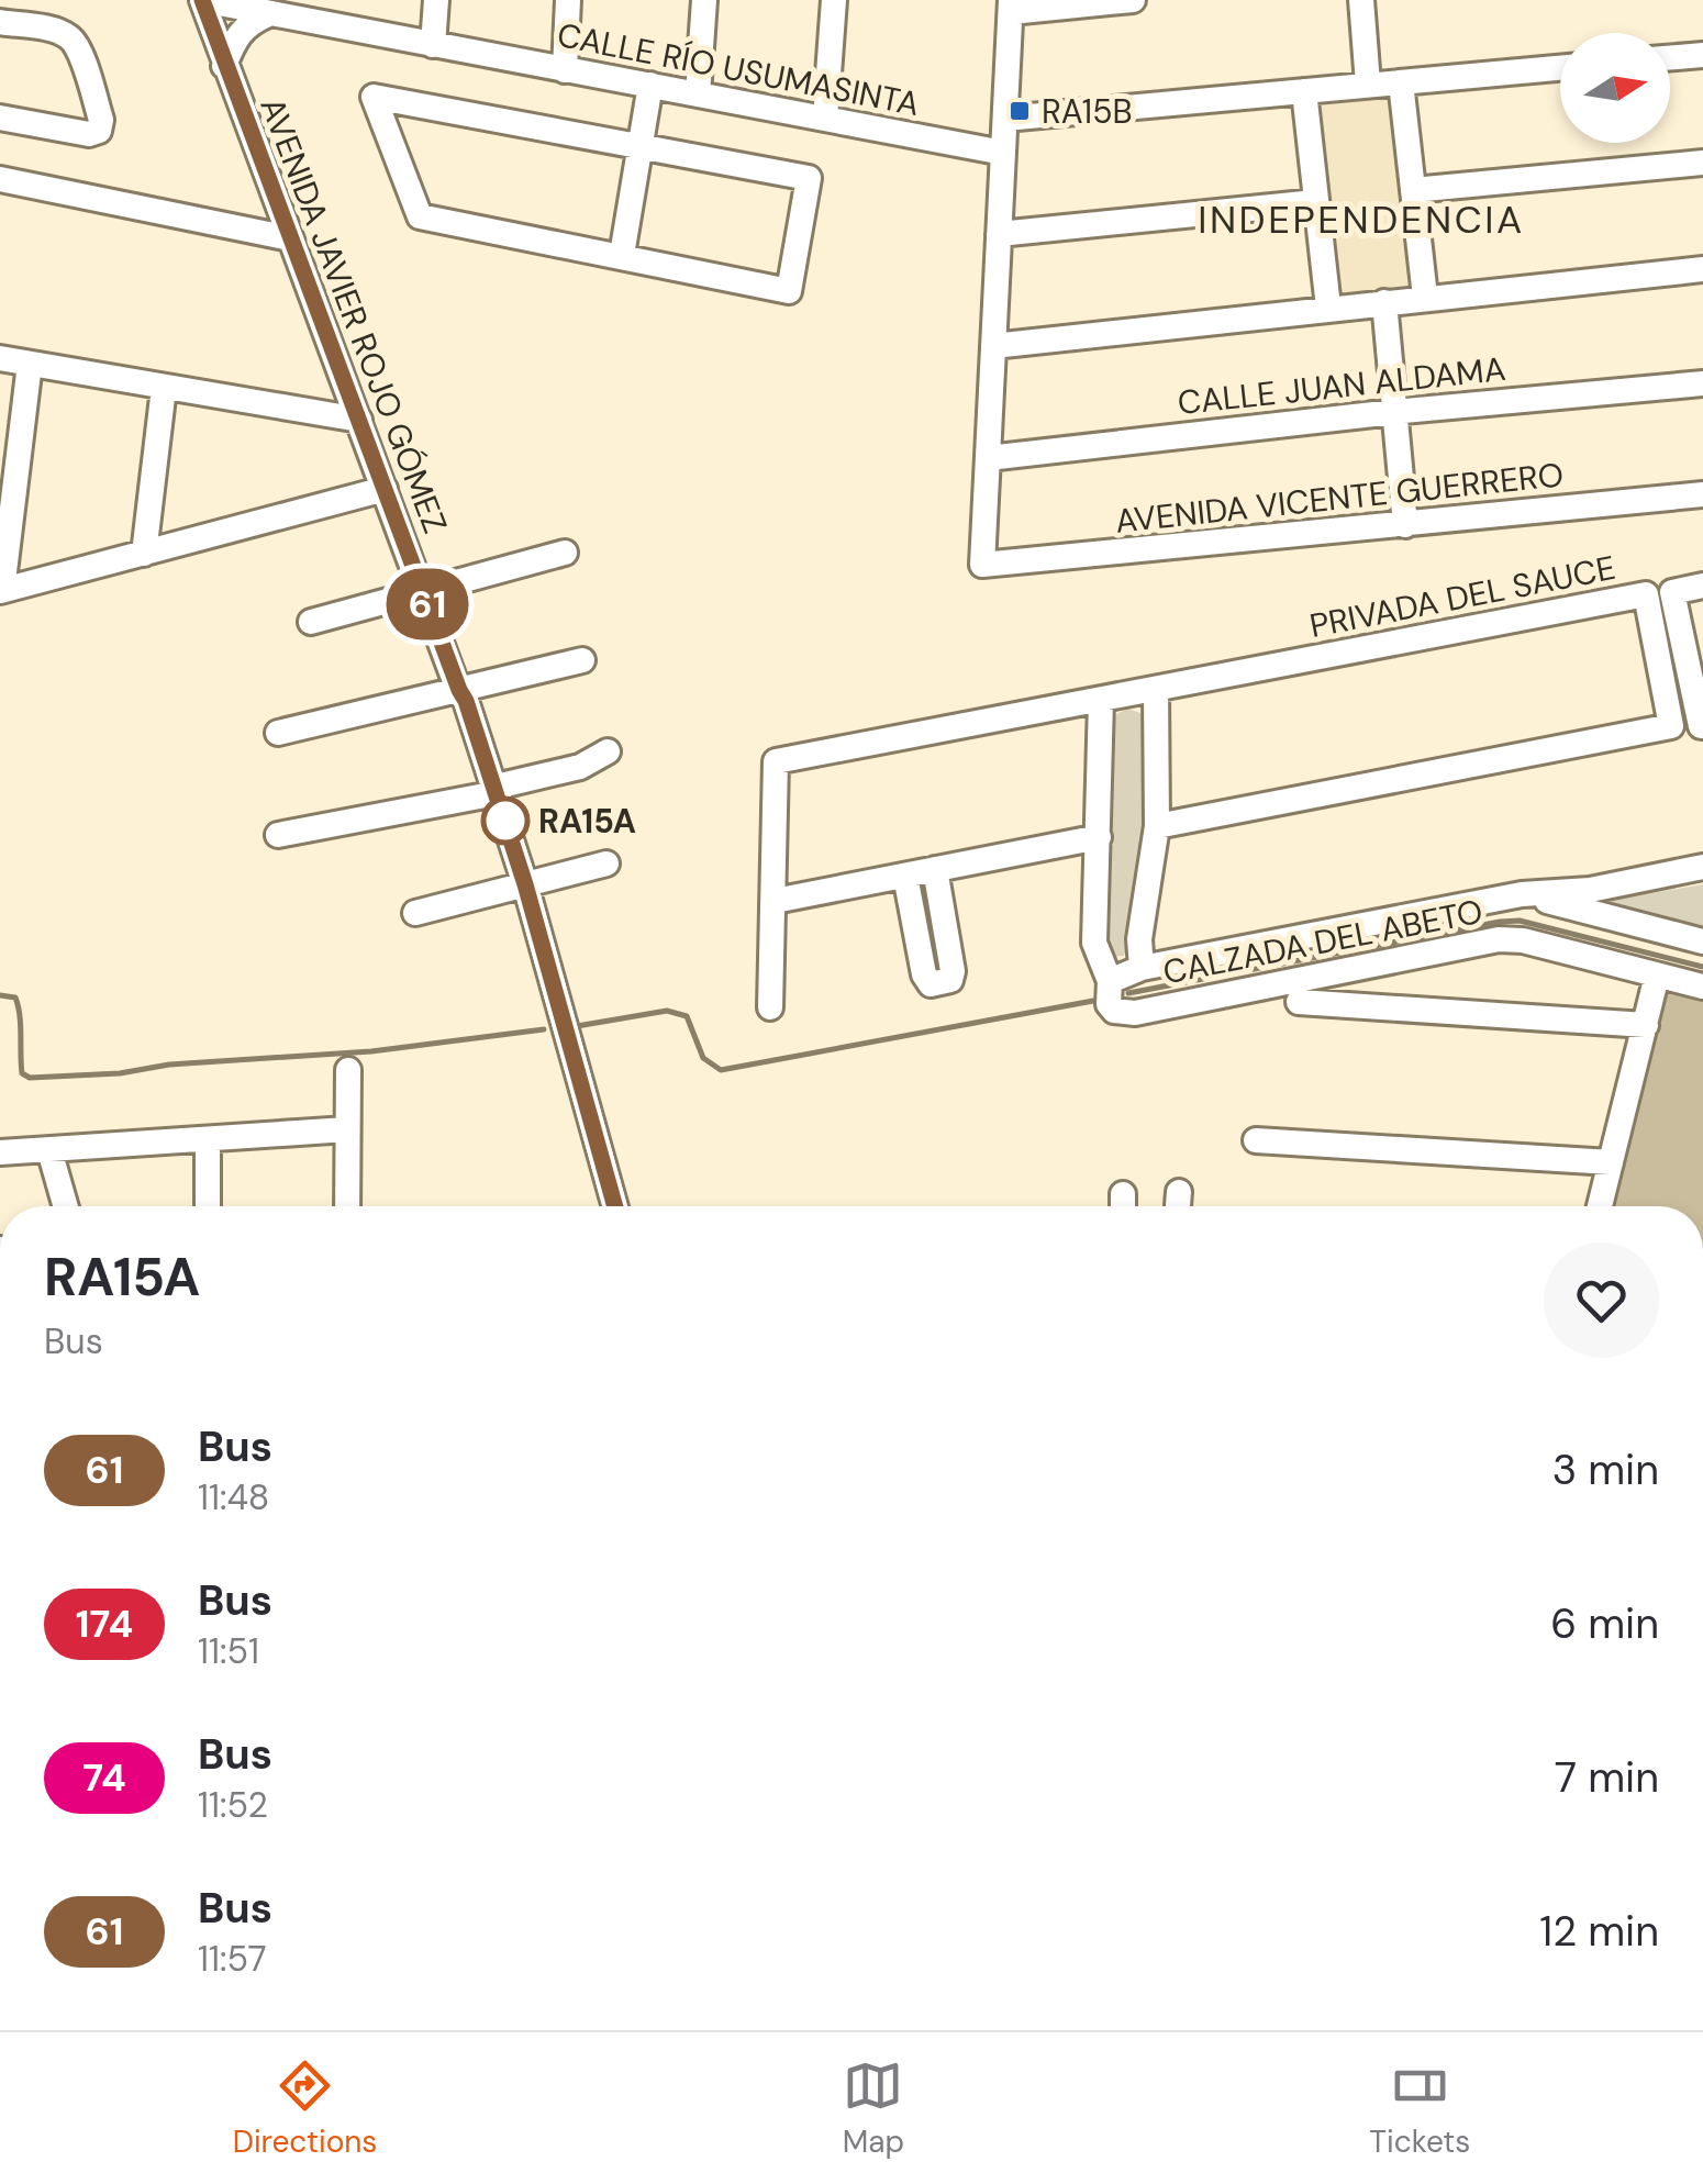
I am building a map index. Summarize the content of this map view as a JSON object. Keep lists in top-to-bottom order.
{
  "streets": {
    "street": [
      "CALLE RÍO USUMASINTA",
      "AVENIDA JAVIER ROJO GÓMEZ",
      "CALLE JUAN ALDAMA",
      "AVENIDA VICENTE GUERRERO",
      "PRIVADA DEL SAUCE",
      "CALZADA DEL ABETO"
    ]
  },
  "crossings": [
    ["CALLE RÍO USUMASINTA", "AVENIDA JAVIER ROJO GÓMEZ"],
    ["CALLE JUAN ALDAMA", "AVENIDA VICENTE GUERRERO"]
  ],
  "districts": ["INDEPENDENCIA"],
  "places": {
    "transit": ["RA15B"],
    "other": ["RA15A"]
  },
  "lines": ["bus line 61"],
  "north": "right",
  "page": {
    "on_map": "61",
    "heading": ["RA15A", "Bus"],
    "list": [
      {
        "mark": "61",
        "name": "Bus",
        "note": "11:48",
        "value": "3 min"
      },
      {
        "mark": "174",
        "name": "Bus",
        "note": "11:51",
        "value": "6 min"
      },
      {
        "mark": "74",
        "name": "Bus",
        "note": "11:52",
        "value": "7 min"
      },
      {
        "mark": "61",
        "name": "Bus",
        "note": "11:57",
        "value": "12 min"
      }
    ],
    "tabs": ["Directions", "Map", "Tickets"]
  }
}
